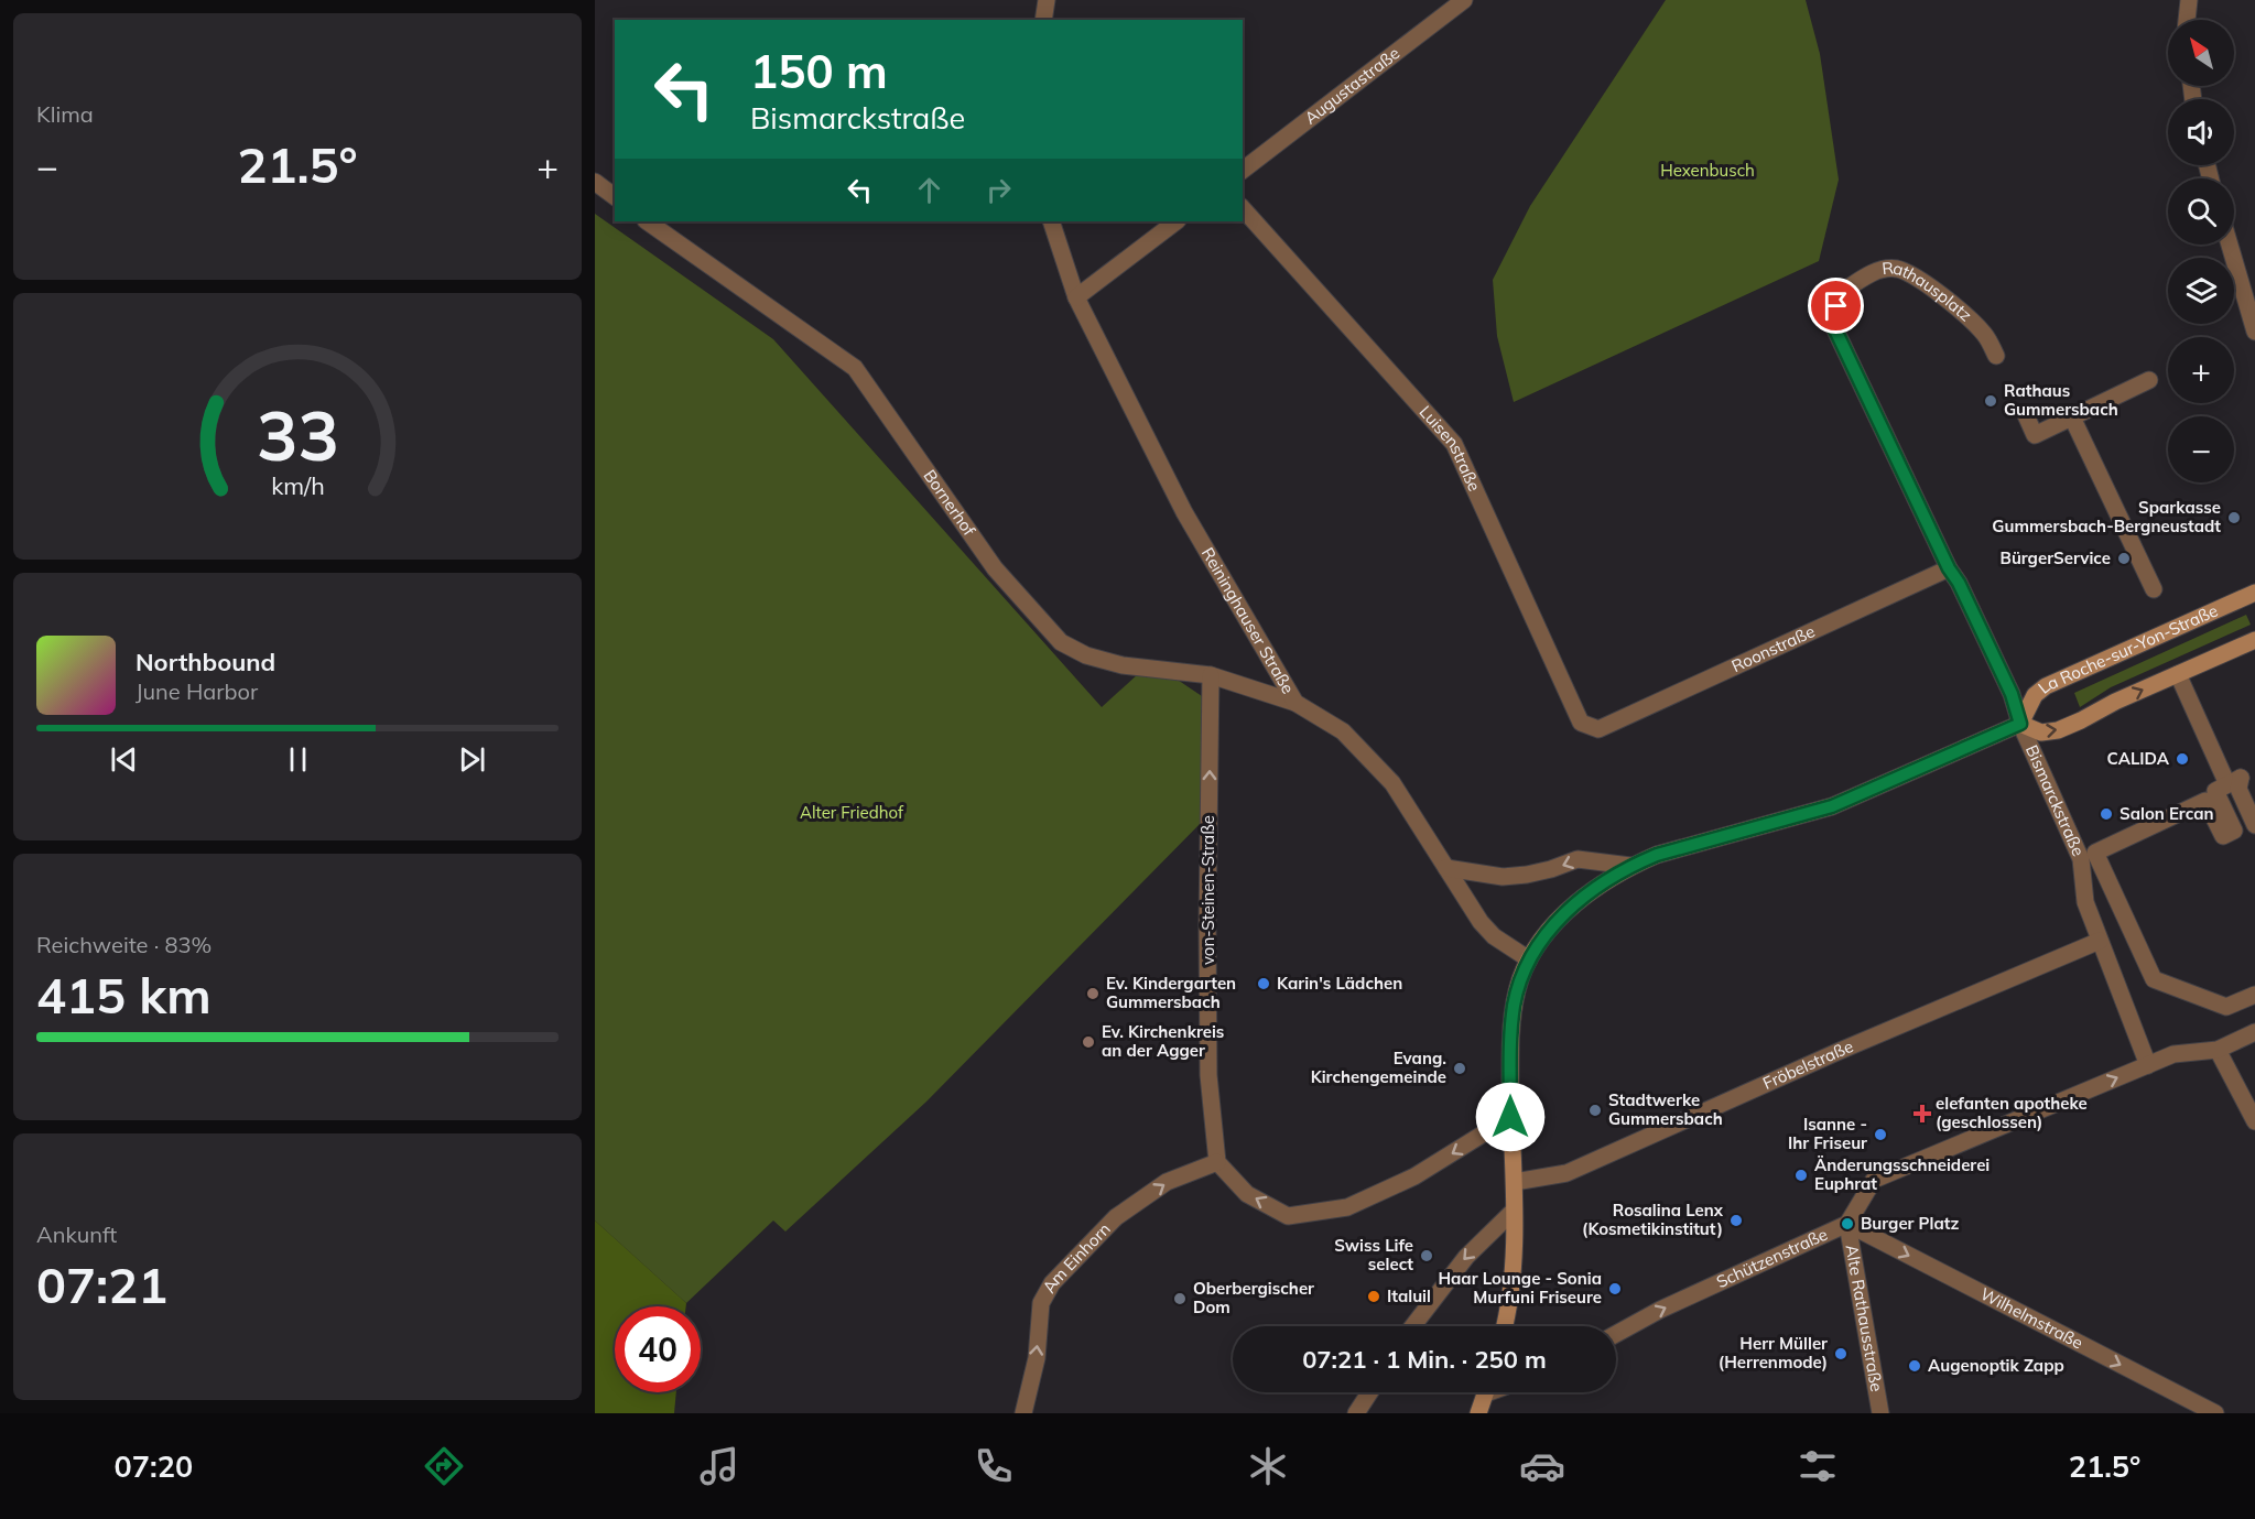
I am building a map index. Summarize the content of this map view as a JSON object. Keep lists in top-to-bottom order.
{
  "streets": {
    "street": [
      "Augustastraße",
      "Rathausplatz",
      "Luisenstraße",
      "Bornerhof",
      "Reininghauser Straße",
      "Roonstraße",
      "La Roche-sur-Yon-Straße",
      "Bismarckstraße",
      "von-Steinen-Straße",
      "Fröbelstraße",
      "Am Einhorn",
      "Schützenstraße",
      "Alte Rathausstraße",
      "Wilhelmstraße"
    ]
  },
  "crossings": [
    ["Rathausplatz", "Bismarckstraße"],
    ["Luisenstraße", "Roonstraße"],
    ["Bornerhof", "Reininghauser Straße"],
    ["Bornerhof", "von-Steinen-Straße"],
    ["Roonstraße", "Bismarckstraße"],
    ["La Roche-sur-Yon-Straße", "Bismarckstraße"],
    ["Bismarckstraße", "Fröbelstraße"],
    ["Bismarckstraße", "Schützenstraße"],
    ["von-Steinen-Straße", "Am Einhorn"],
    ["Schützenstraße", "Alte Rathausstraße"],
    ["Schützenstraße", "Wilhelmstraße"],
    ["Alte Rathausstraße", "Wilhelmstraße"]
  ],
  "one_way": [
    "von-Steinen-Straße",
    "Am Einhorn",
    "Schützenstraße",
    "Wilhelmstraße"
  ],
  "parks": ["Hexenbusch", "Alter Friedhof"],
  "places": {
    "other": [
      "Rathaus Gummersbach",
      "Sparkasse Gummersbach-Bergneustadt",
      "BürgerService",
      "CALIDA",
      "Salon Ercan",
      "Karin's Lädchen",
      "Ev. Kindergarten Gummersbach",
      "Ev. Kirchenkreis an der Agger",
      "Evang. Kirchengemeinde",
      "Stadtwerke Gummersbach",
      "Isanne - Ihr Friseur",
      "Änderungsschneiderei Euphrat",
      "Rosalina Lenx (Kosmetikinstitut)",
      "Burger Platz",
      "Swiss Life select",
      "Haar Lounge - Sonia Murfuni Friseure",
      "Italuil",
      "Oberbergischer Dom",
      "Herr Müller (Herrenmode)",
      "Augenoptik Zapp"
    ],
    "health": ["elefanten apotheke (geschlossen)"]
  },
  "north": "top left",
  "page": {
    "tile": [
      "Klima",
      ["Reichweite · 83%", "415 km"],
      ["Ankunft", "07:21"]
    ],
    "map_buttons": ["+", "−"],
    "turn": ["150 m", "Bismarckstraße"],
    "heat": ["−", "21.5°", "+"],
    "song": ["Northbound", "June Harbor"],
    "limit": "40",
    "trip": "07:21 · 1 Min. · 250 m",
    "tabs": ["07:20", "21.5°"],
    "gauge": ["33", "km/h"]
  }
}
